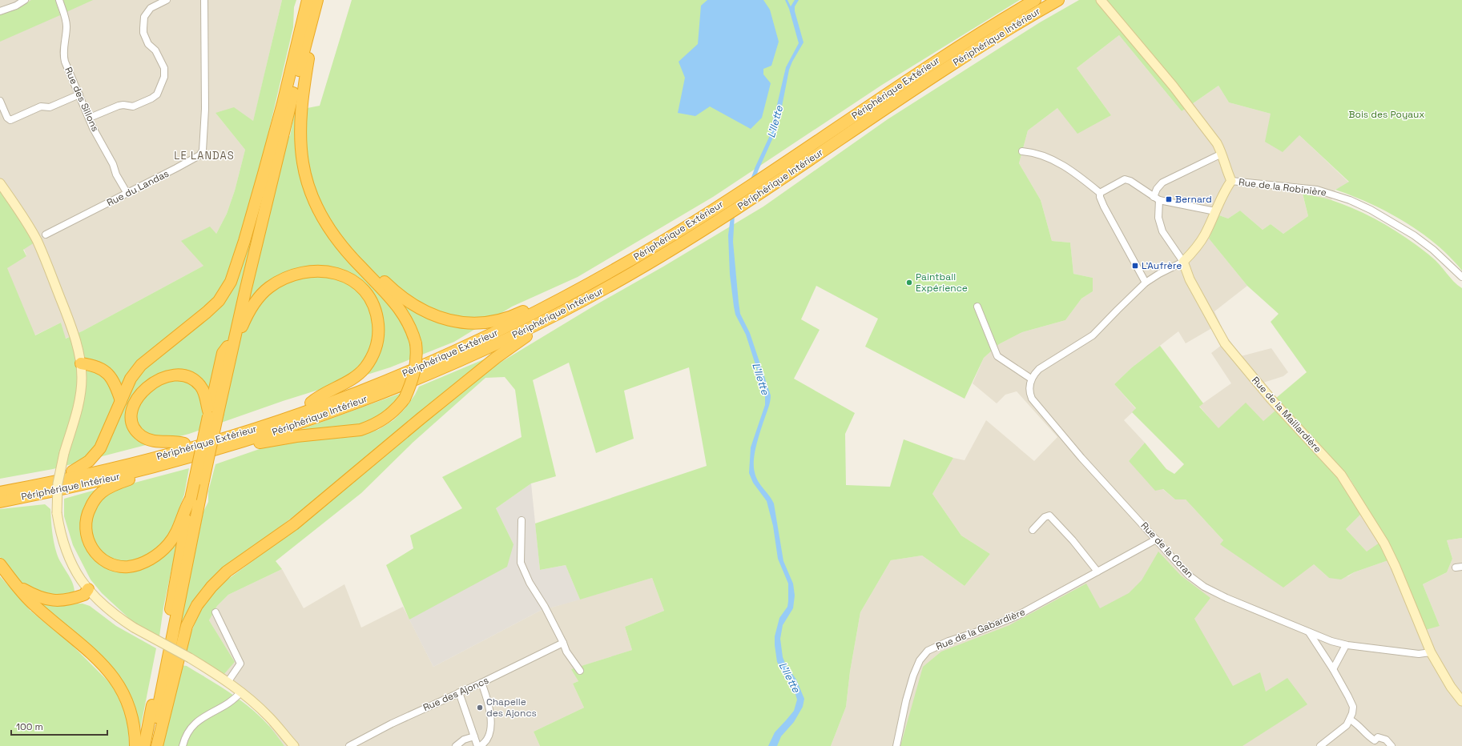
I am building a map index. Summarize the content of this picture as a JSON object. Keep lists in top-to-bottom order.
{
  "streets": {
    "highway": ["Périphérique Intérieur", "Périphérique Extérieur"],
    "street": [
      "Rue des Sillons",
      "Rue de la Robinière",
      "Rue du Landas",
      "Rue de la Maillardière",
      "Rue de la Coran",
      "Rue de la Gabardière",
      "Rue des Ajoncs"
    ]
  },
  "crossings": [
    ["Rue des Sillons", "Rue du Landas"],
    ["Rue de la Maillardière", "Rue de la Coran"],
    ["Rue de la Coran", "Rue de la Gabardière"]
  ],
  "districts": ["LE LANDAS"],
  "water": ["L'Ilette"],
  "parks": ["Bois des Poyaux"],
  "places": {
    "transit": ["Bernard", "L'Aufrère"],
    "other": ["Paintball Expérience", "Chapelle des Ajoncs"]
  },
  "scale_bar": "100 m"
}
